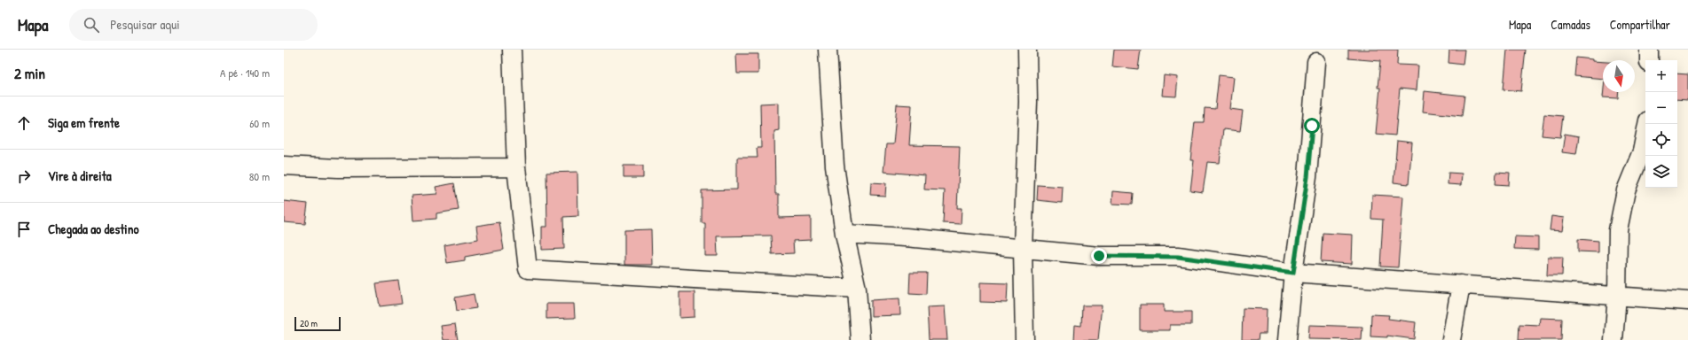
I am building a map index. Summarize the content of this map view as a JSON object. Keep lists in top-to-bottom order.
{
  "scale_bar": "20 m",
  "north": "bottom",
  "page": {
    "header": "Mapa",
    "search": "Pesquisar aqui",
    "nav": ["Mapa", "Camadas", "Compartilhar"],
    "heading": ["2 min", "A pé · 140 m"],
    "map_buttons": ["+", "−"],
    "list": [
      ["Siga em frente", "60 m"],
      ["Vire à direita", "80 m"],
      "Chegada ao destino"
    ],
    "scale": "20 m"
  }
}
